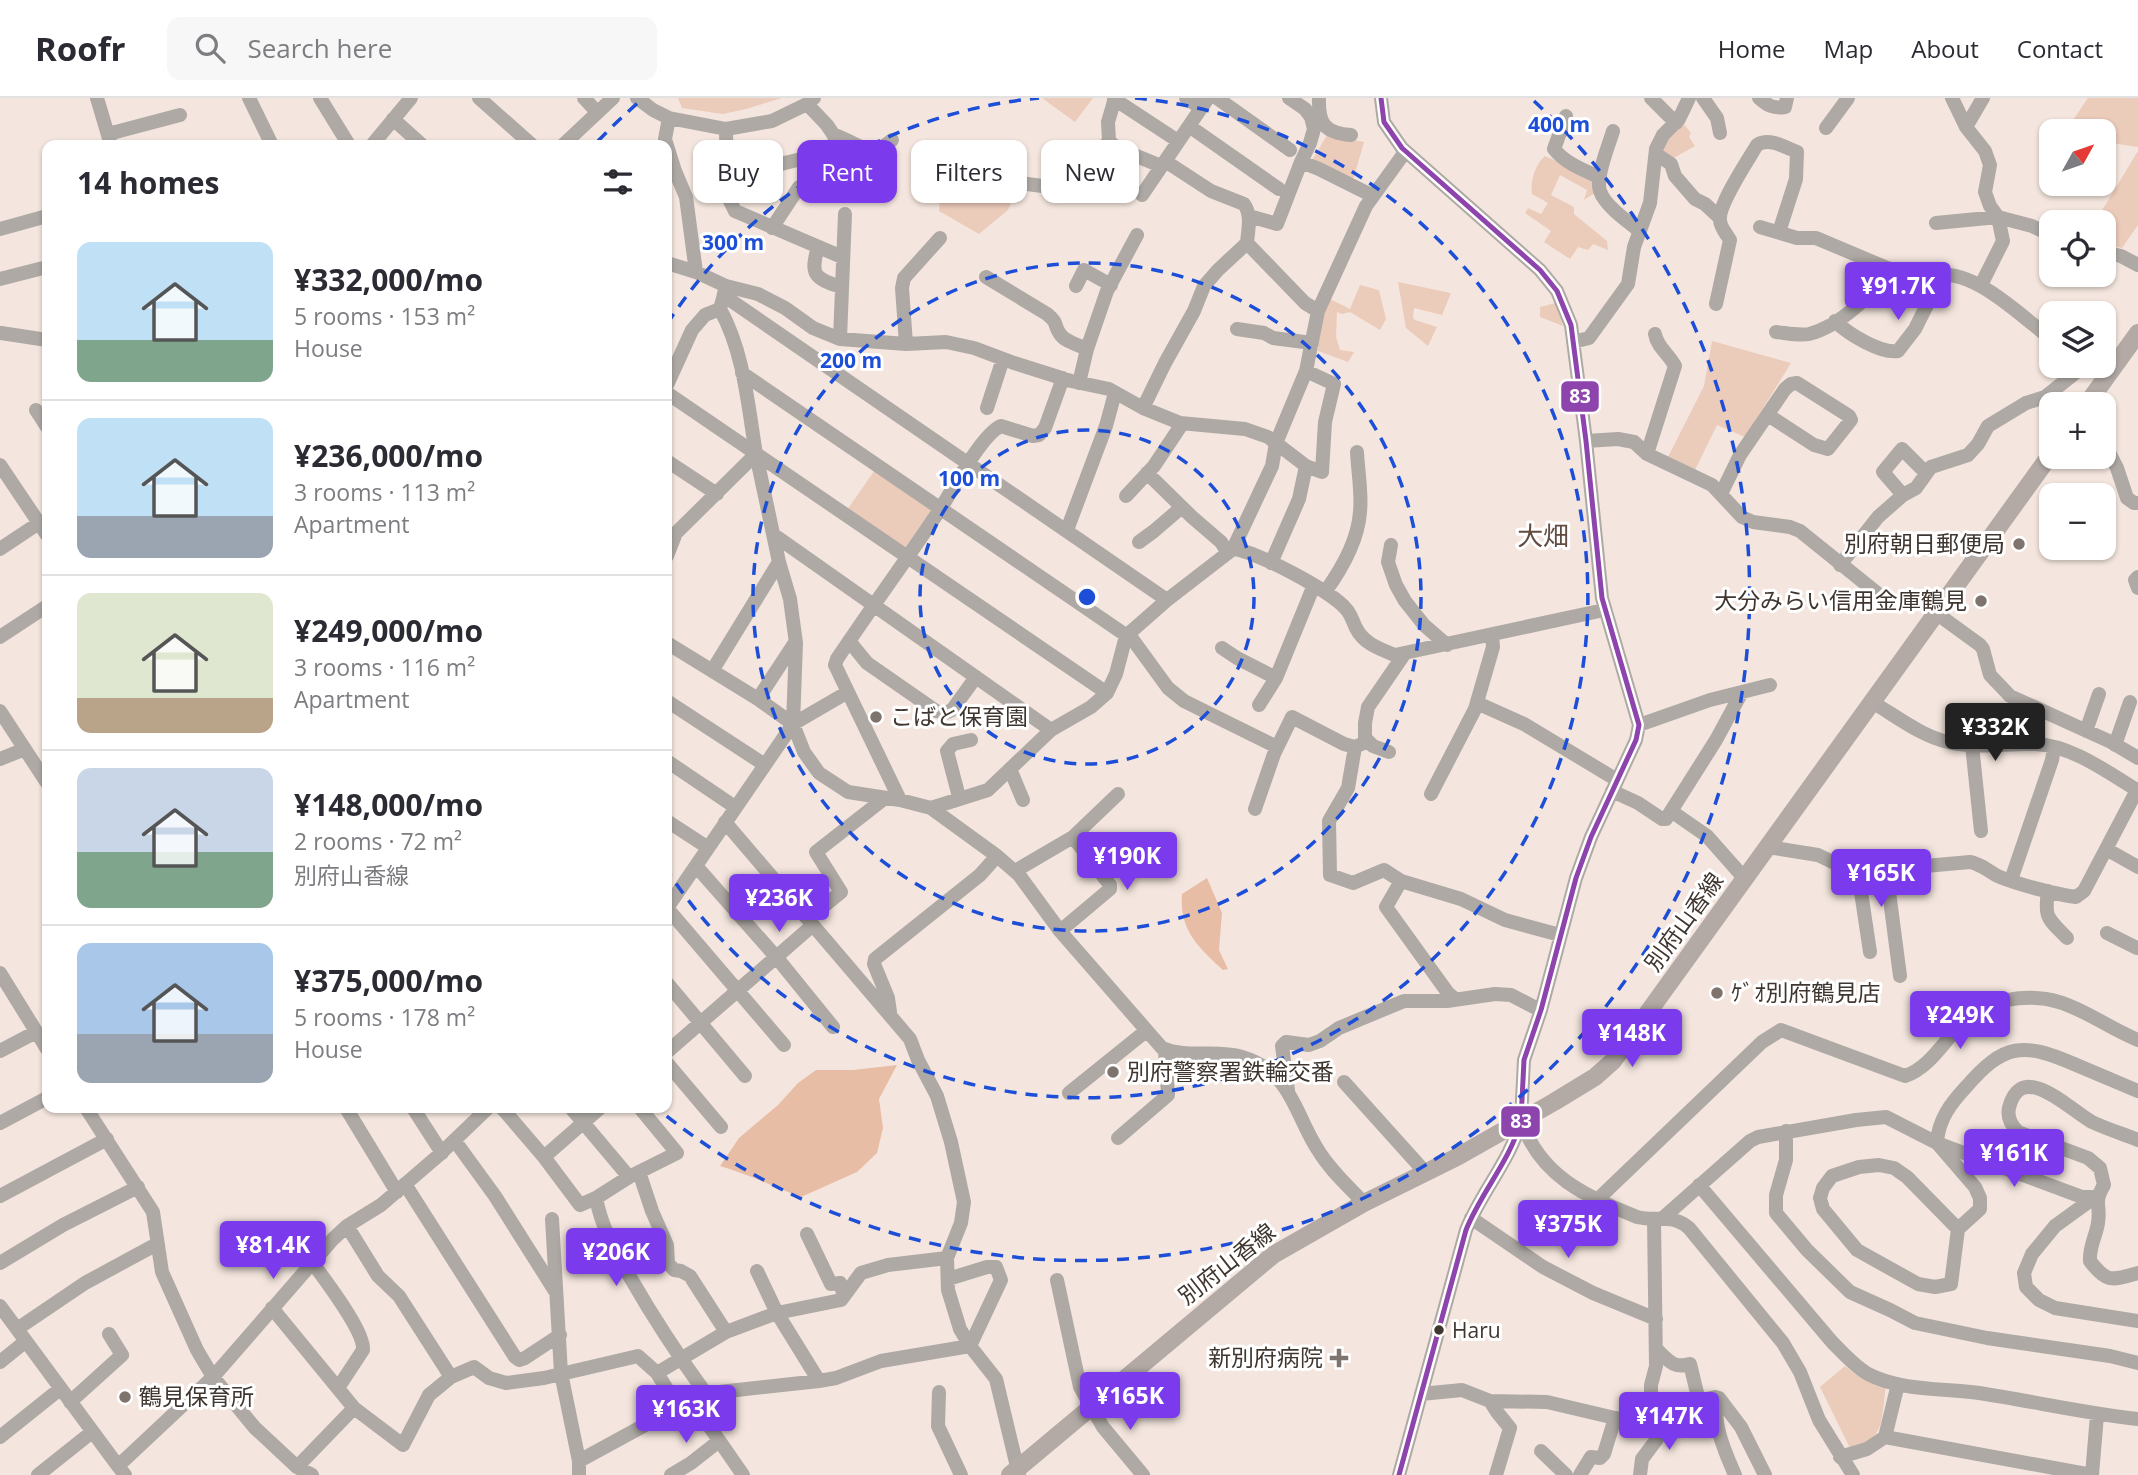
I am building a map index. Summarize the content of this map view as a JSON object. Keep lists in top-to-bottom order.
{
  "streets": {
    "main road": ["別府山香線"]
  },
  "districts": ["大畑"],
  "places": {
    "other": [
      "別府朝日郵便局",
      "大分みらい信用金庫鶴見",
      "こばと保育園",
      "ｹﾞｵ別府鶴見店",
      "別府警察署鉄輪交番",
      "Haru",
      "鶴見保育所"
    ],
    "health": ["新別府病院"]
  },
  "lines": ["transit line 83"],
  "north": "top right",
  "page": {
    "header": "Roofr",
    "search": "Search here",
    "nav": [
      "Home",
      "Map",
      "About",
      "Contact"
    ],
    "map_buttons": ["+", "−"],
    "chip": [
      "Buy",
      "Rent",
      "Filters",
      "New"
    ],
    "heading": "14 homes",
    "list": [
      {
        "name": "¥332,000/mo",
        "note": "5 rooms · 153 m² · House"
      },
      {
        "name": "¥236,000/mo",
        "note": "3 rooms · 113 m² · Apartment"
      },
      {
        "name": "¥249,000/mo",
        "note": "3 rooms · 116 m² · Apartment"
      },
      {
        "name": "¥148,000/mo",
        "note": "2 rooms · 72 m² · 別府山香線"
      },
      {
        "name": "¥375,000/mo",
        "note": "5 rooms · 178 m² · House"
      }
    ],
    "price": [
      "¥91.7K",
      "¥332K",
      "¥190K",
      "¥165K",
      "¥236K",
      "¥249K",
      "¥148K",
      "¥161K",
      "¥375K",
      "¥81.4K",
      "¥206K",
      "¥165K",
      "¥163K",
      "¥147K"
    ]
  },
  "rings": [
    "400 m",
    "300 m",
    "200 m",
    "100 m"
  ]
}
